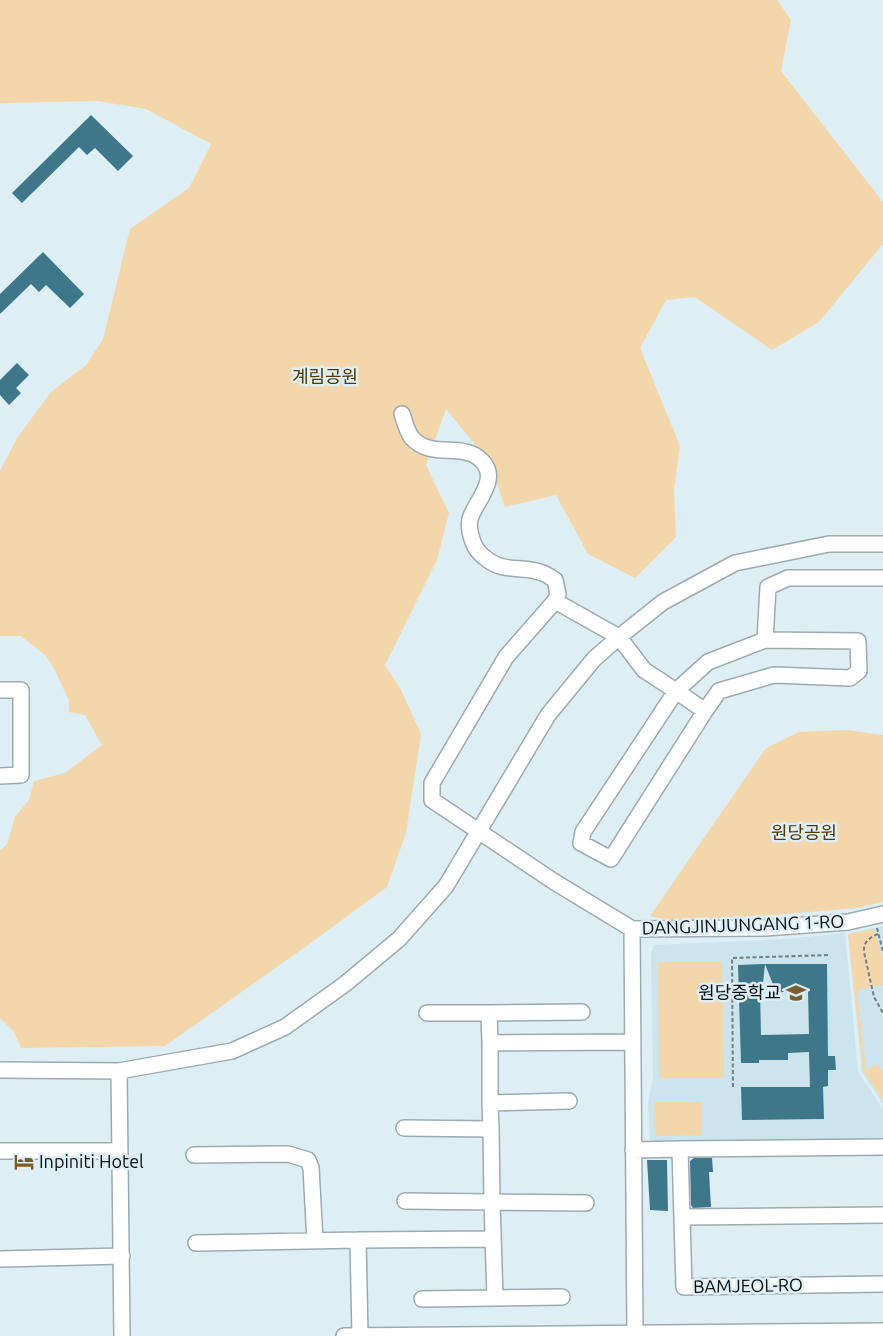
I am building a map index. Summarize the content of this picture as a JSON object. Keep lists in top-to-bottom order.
{
  "streets": {
    "street": ["DANGJINJUNGANG 1-RO", "BAMJEOL-RO"]
  },
  "parks": ["계림공원", "원당공원"],
  "places": {
    "school or university": ["원당중학교"],
    "hotel": ["Inpiniti Hotel"]
  }
}
